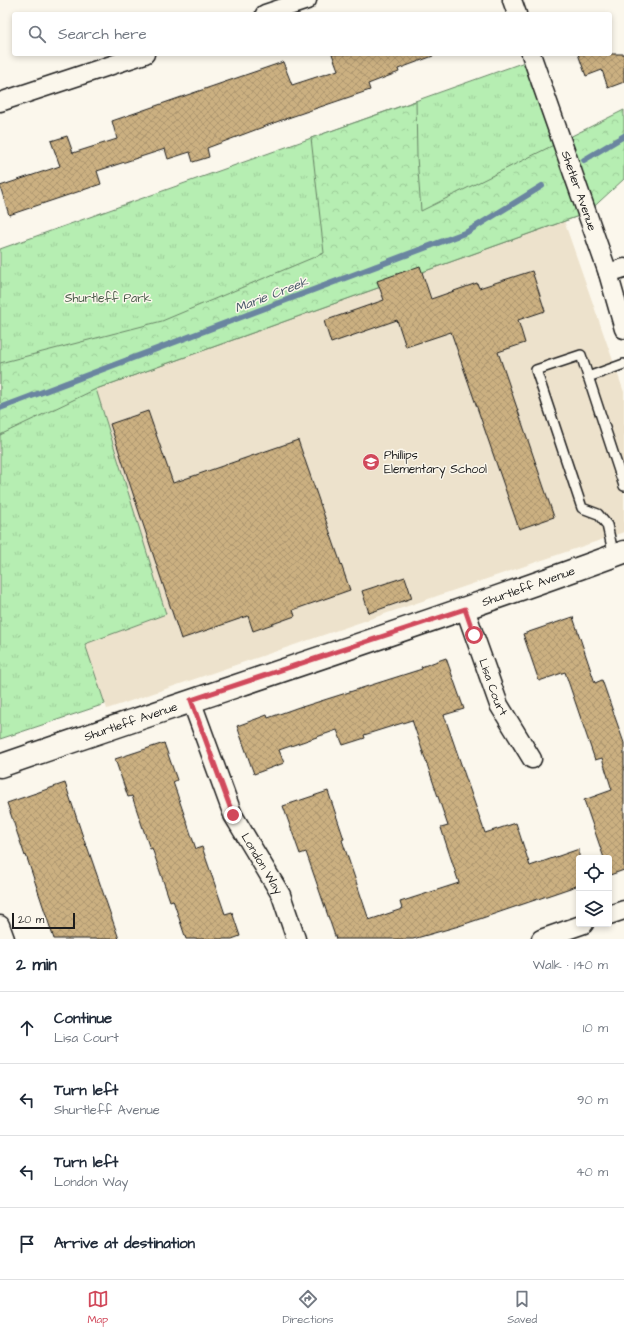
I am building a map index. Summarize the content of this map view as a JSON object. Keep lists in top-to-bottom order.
{
  "streets": {
    "street": [
      "Shetler Avenue",
      "Shurtleff Avenue",
      "Lisa Court",
      "London Way"
    ]
  },
  "crossings": [
    ["Shurtleff Avenue", "Lisa Court"],
    ["Shurtleff Avenue", "London Way"]
  ],
  "water": ["Marie Creek"],
  "parks": ["Shurtleff Park"],
  "places": {
    "school or university": ["Phillips Elementary School"]
  },
  "scale_bar": "20 m",
  "page": {
    "search": "Search here",
    "scale": "20 m",
    "heading": ["2 min", "Walk · 140 m"],
    "list": [
      ["Continue", "Lisa Court", "10 m"],
      ["Turn left", "Shurtleff Avenue", "90 m"],
      ["Turn left", "London Way", "40 m"],
      "Arrive at destination"
    ],
    "nav": ["Map", "Directions", "Saved"]
  }
}
